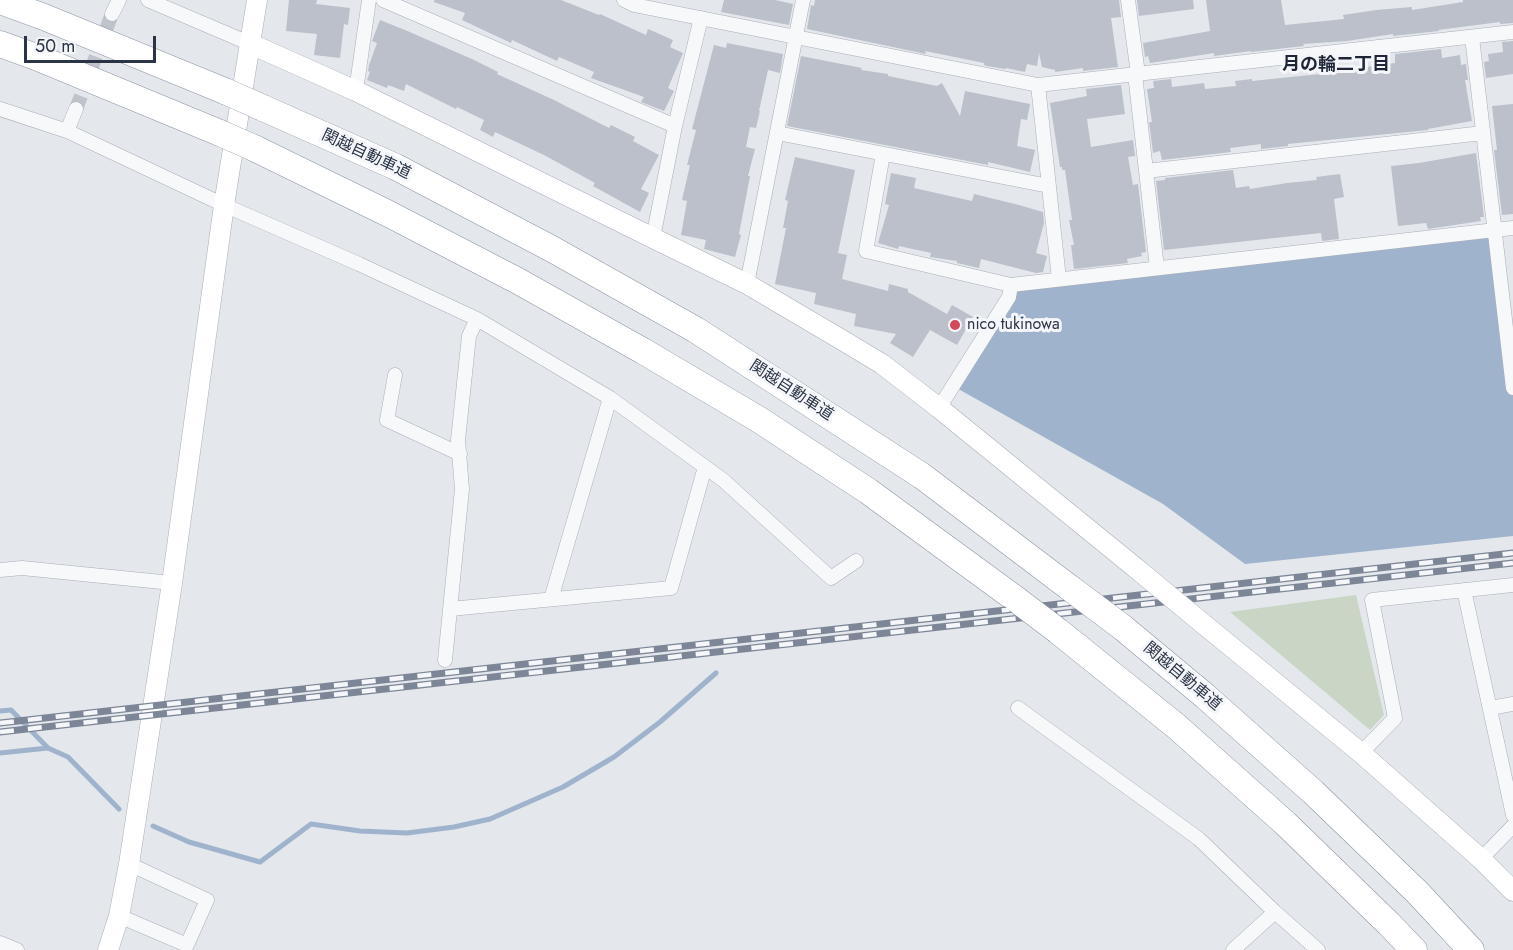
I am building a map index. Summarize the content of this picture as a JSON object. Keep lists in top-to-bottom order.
{
  "streets": {
    "highway": ["関越自動車道"]
  },
  "districts": ["月の輪二丁目"],
  "places": ["nico tukinowa"],
  "scale_bar": "50 m"
}
